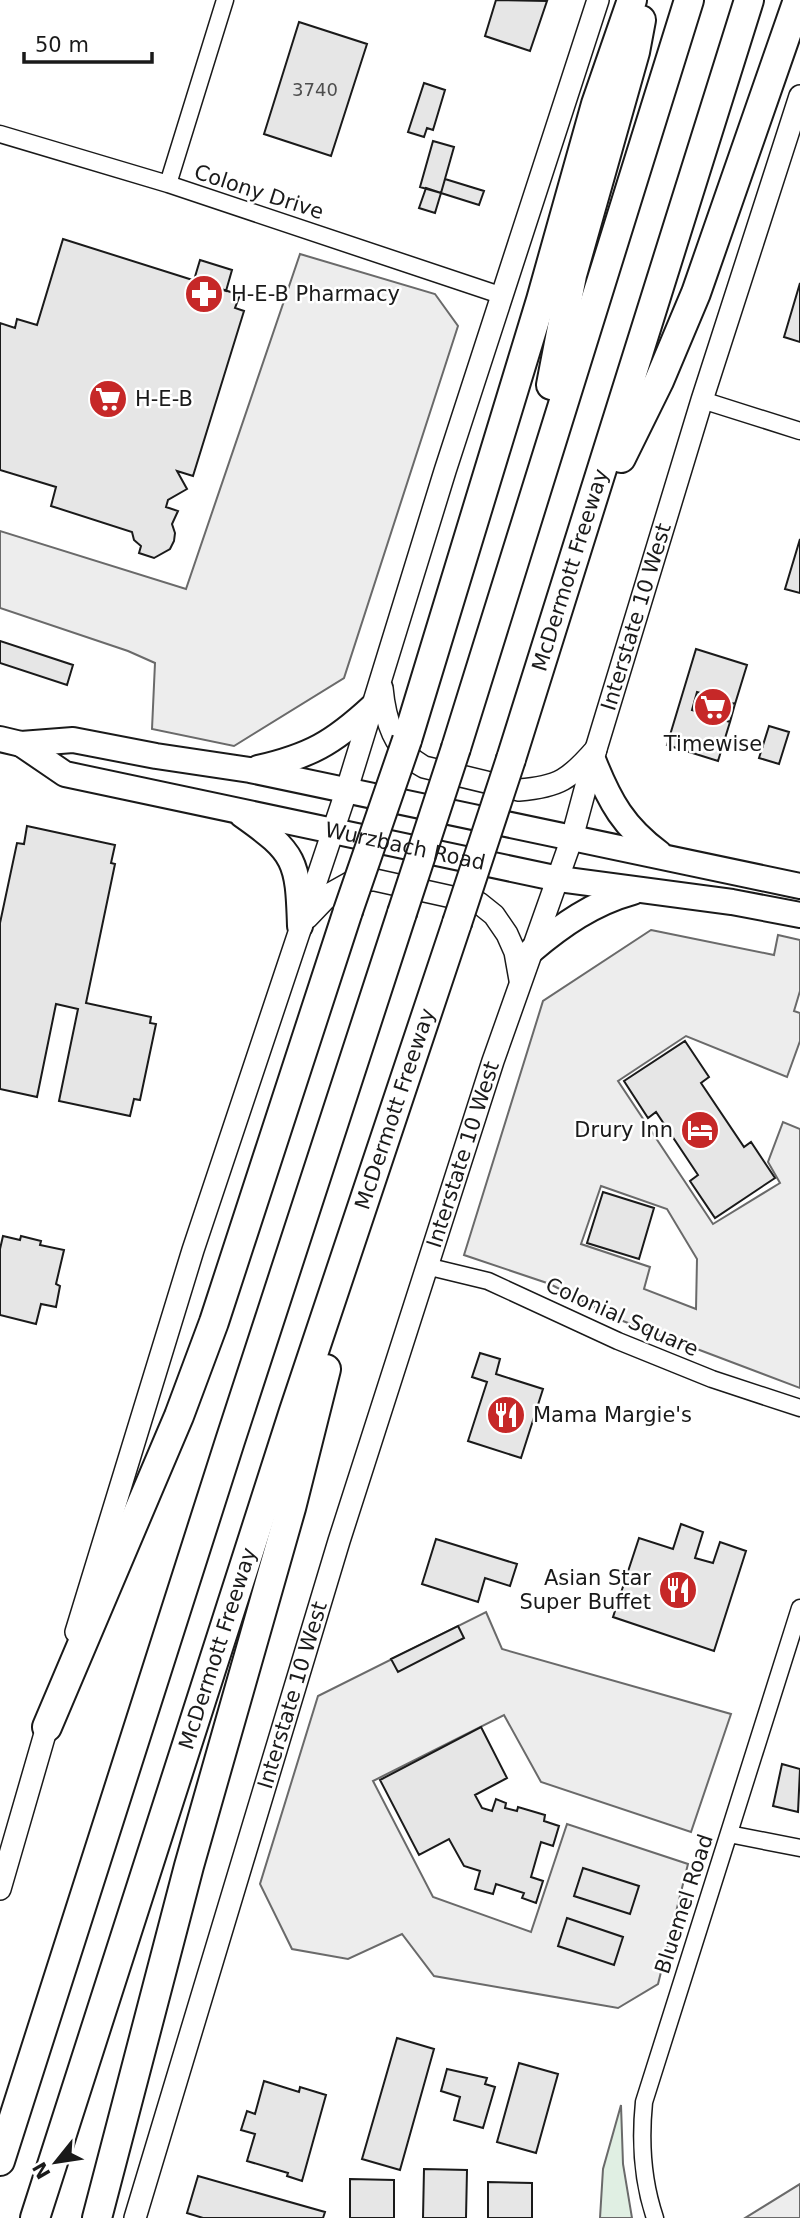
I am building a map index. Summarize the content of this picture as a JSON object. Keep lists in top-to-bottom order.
{
  "streets": {
    "highway": ["McDermott Freeway"],
    "main road": ["Interstate 10 West", "Wurzbach Road"],
    "street": ["Colony Drive", "Colonial Square", "Bluemel Road"]
  },
  "crossings": [
    ["Interstate 10 West", "Wurzbach Road"],
    ["Interstate 10 West", "Colonial Square"]
  ],
  "places": {
    "pharmacy": ["H-E-B Pharmacy"],
    "supermarket": ["H-E-B", "Timewise"],
    "hotel": ["Drury Inn"],
    "restaurant": ["Mama Margie's", "Asian Star Super Buffet"]
  },
  "house_numbers": ["3740"],
  "scale_bar": "50 m",
  "north": "bottom left"
}
